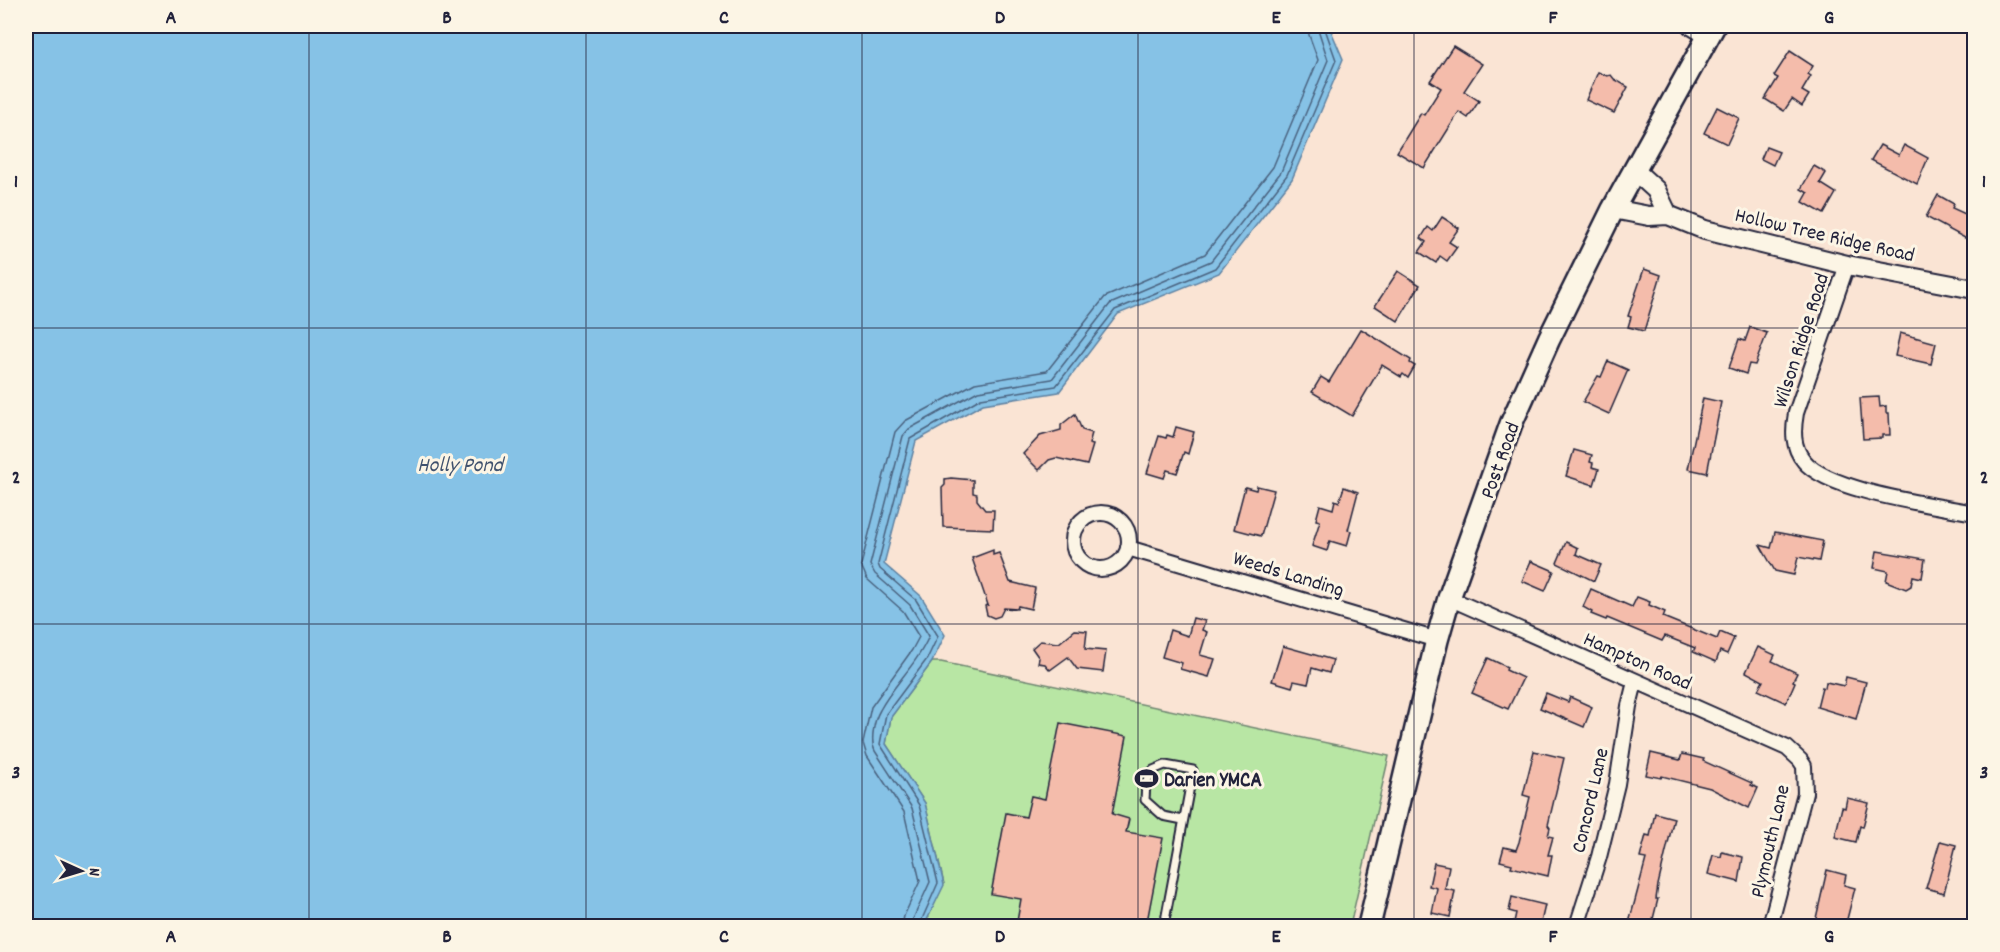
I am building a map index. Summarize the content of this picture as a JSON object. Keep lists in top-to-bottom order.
{
  "streets": {
    "main road": ["Hollow Tree Ridge Road", "Post Road"],
    "street": [
      "Wilson Ridge Road",
      "Weeds Landing",
      "Hampton Road",
      "Concord Lane",
      "Plymouth Lane"
    ]
  },
  "crossings": [
    ["Hollow Tree Ridge Road", "Wilson Ridge Road"],
    ["Hollow Tree Ridge Road", "Post Road"],
    ["Post Road", "Weeds Landing"],
    ["Post Road", "Hampton Road"],
    ["Hampton Road", "Concord Lane"],
    ["Hampton Road", "Plymouth Lane"]
  ],
  "water": ["Holly Pond"],
  "places": {
    "sports": ["Darien YMCA"]
  },
  "north": "right",
  "grid": {
    "columns": [
      "A",
      "B",
      "C",
      "D",
      "E",
      "F",
      "G"
    ],
    "rows": ["1", "2", "3"]
  }
}
